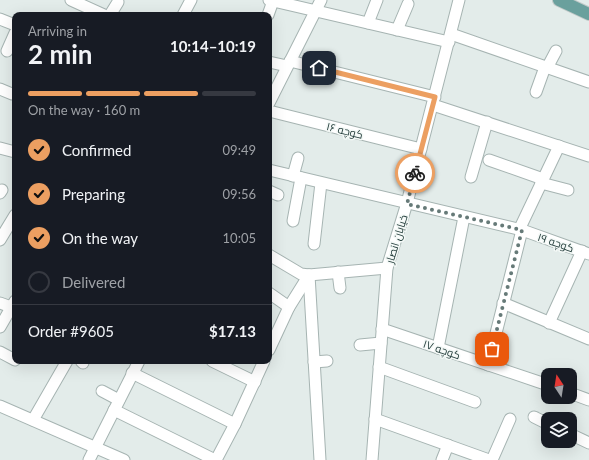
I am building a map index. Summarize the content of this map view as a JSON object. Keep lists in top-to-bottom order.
{
  "streets": {
    "street": [
      "کوچه ۱۶",
      "خیابان انصار",
      "کوچه ۱۹",
      "کوچه ۱۷"
    ]
  },
  "crossings": [
    ["کوچه ۱۶", "خیابان انصار"],
    ["خیابان انصار", "کوچه ۱۹"],
    ["خیابان انصار", "کوچه ۱۷"]
  ],
  "north": "top",
  "page": {
    "heading": ["2 min", "Arriving in", "10:14–10:19"],
    "panel": ["Order #9605", "$17.13"],
    "bar": "On the way · 160 m",
    "list": [
      ["Confirmed", "09:49"],
      ["Preparing", "09:56"],
      ["On the way", "10:05"],
      "Delivered"
    ]
  }
}
